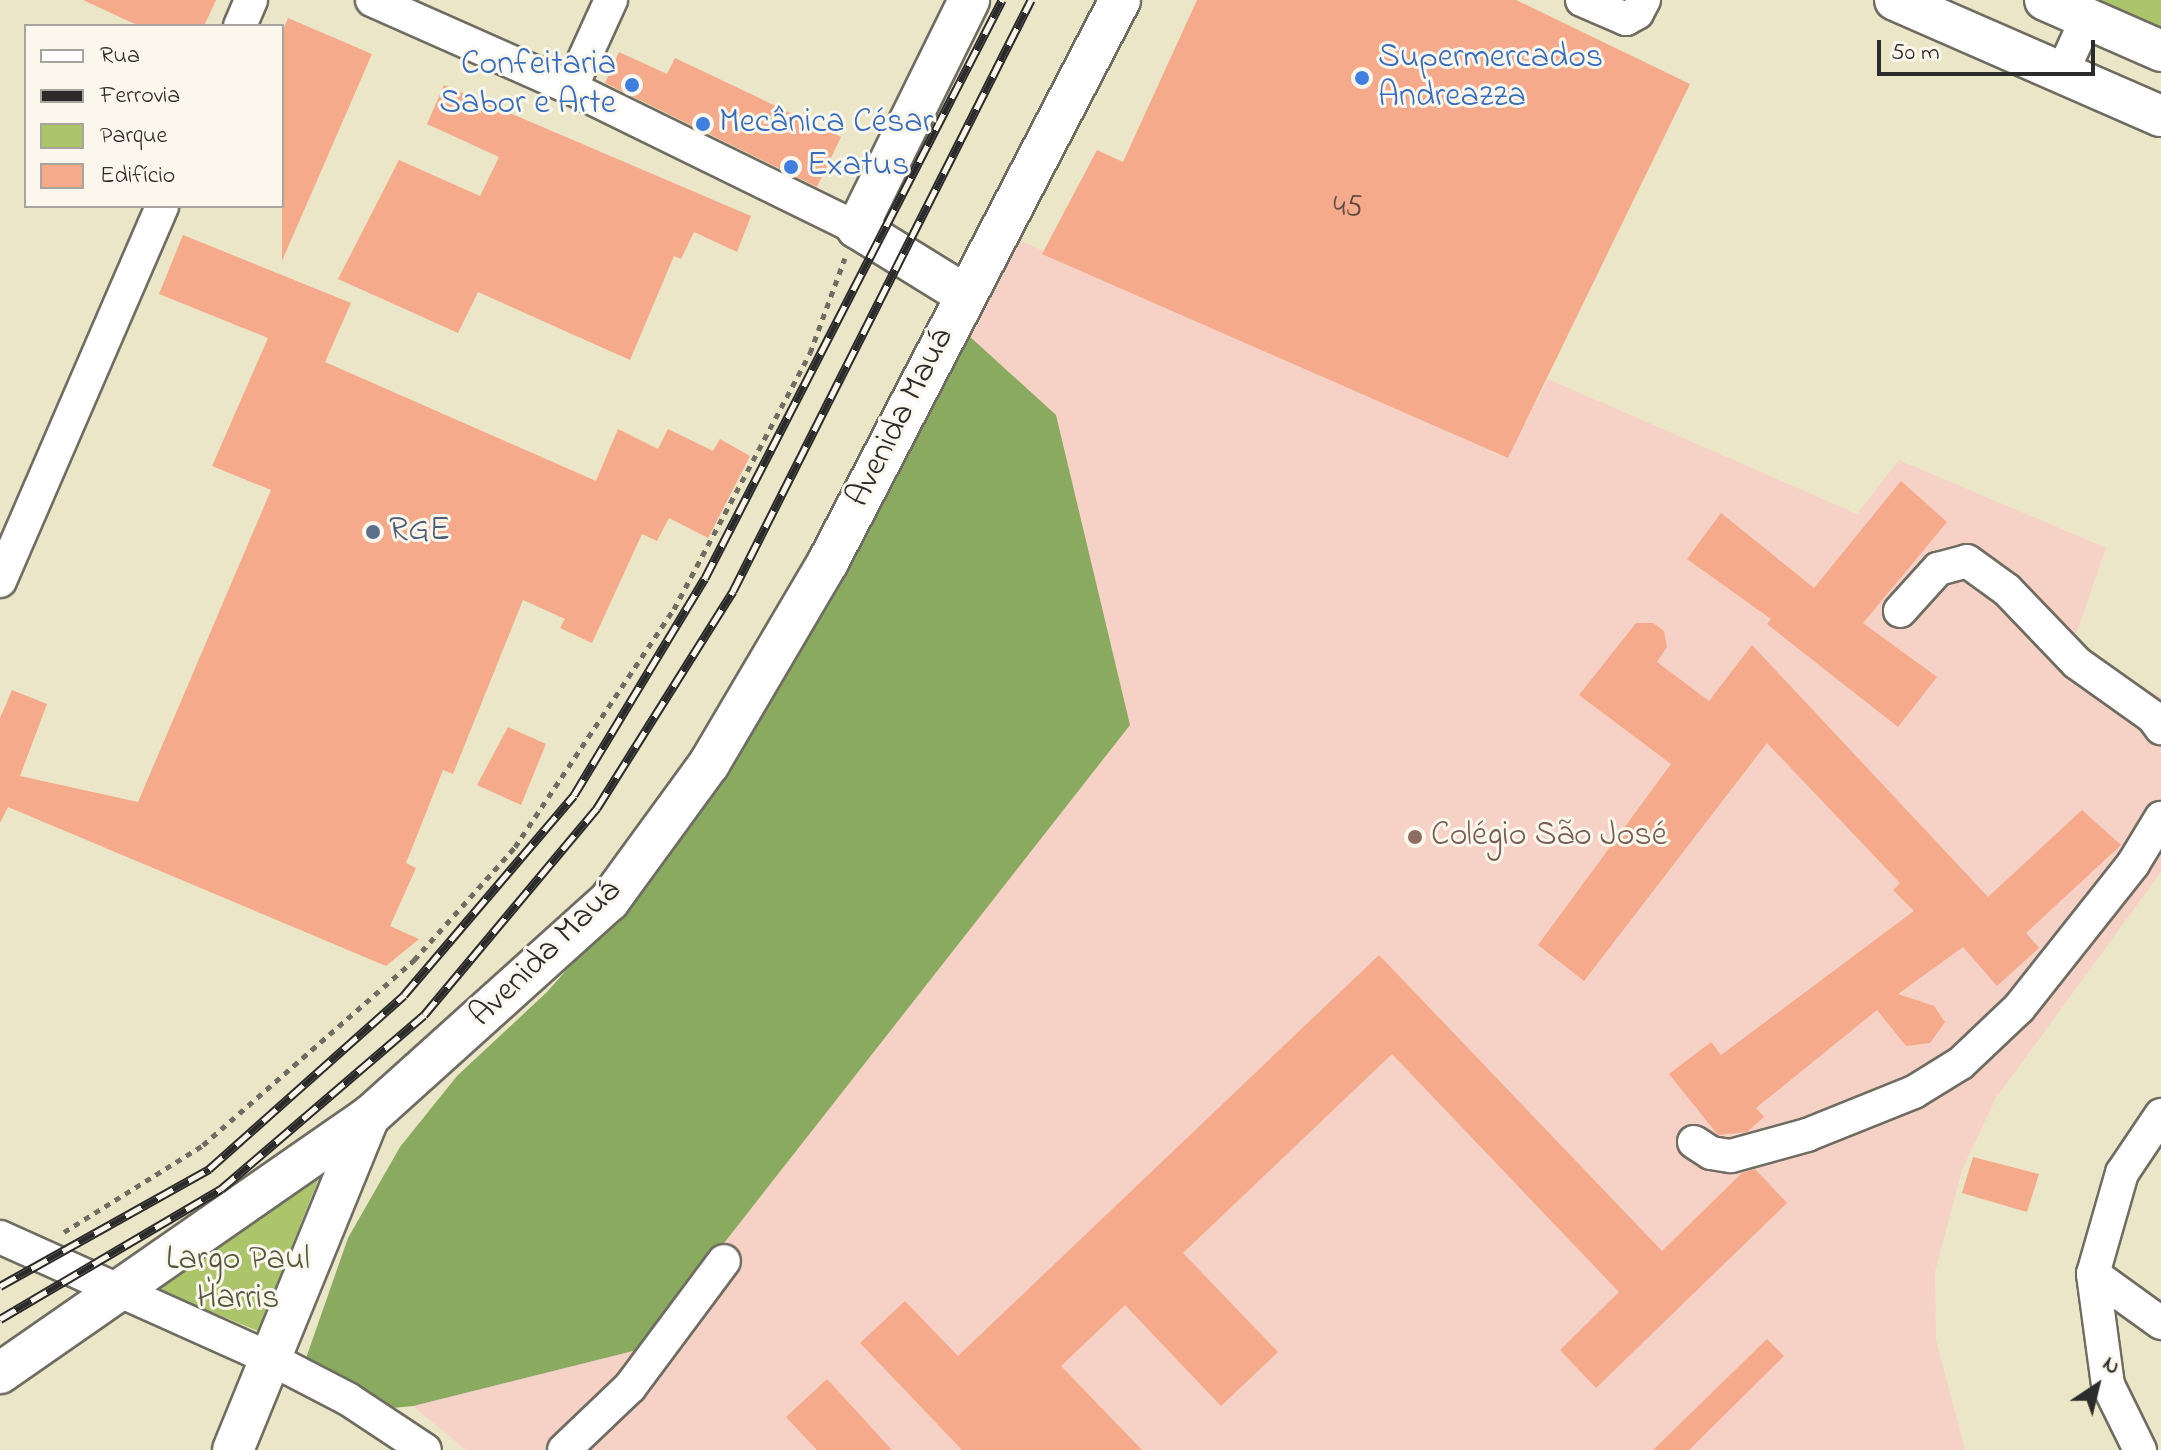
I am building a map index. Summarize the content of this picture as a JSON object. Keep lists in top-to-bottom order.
{
  "streets": {
    "main road": ["Avenida Mauá"]
  },
  "parks": ["Largo Paul Harris"],
  "places": [
    "Supermercados Andreazza",
    "Confeitaria Sabor e Arte",
    "Mecânica César",
    "Exatus",
    "RGE",
    "Colégio São José"
  ],
  "house_numbers": ["45"],
  "legend": [
    "Rua",
    "Ferrovia",
    "Parque",
    "Edifício"
  ],
  "scale_bar": "50 m",
  "north": "top right"
}
